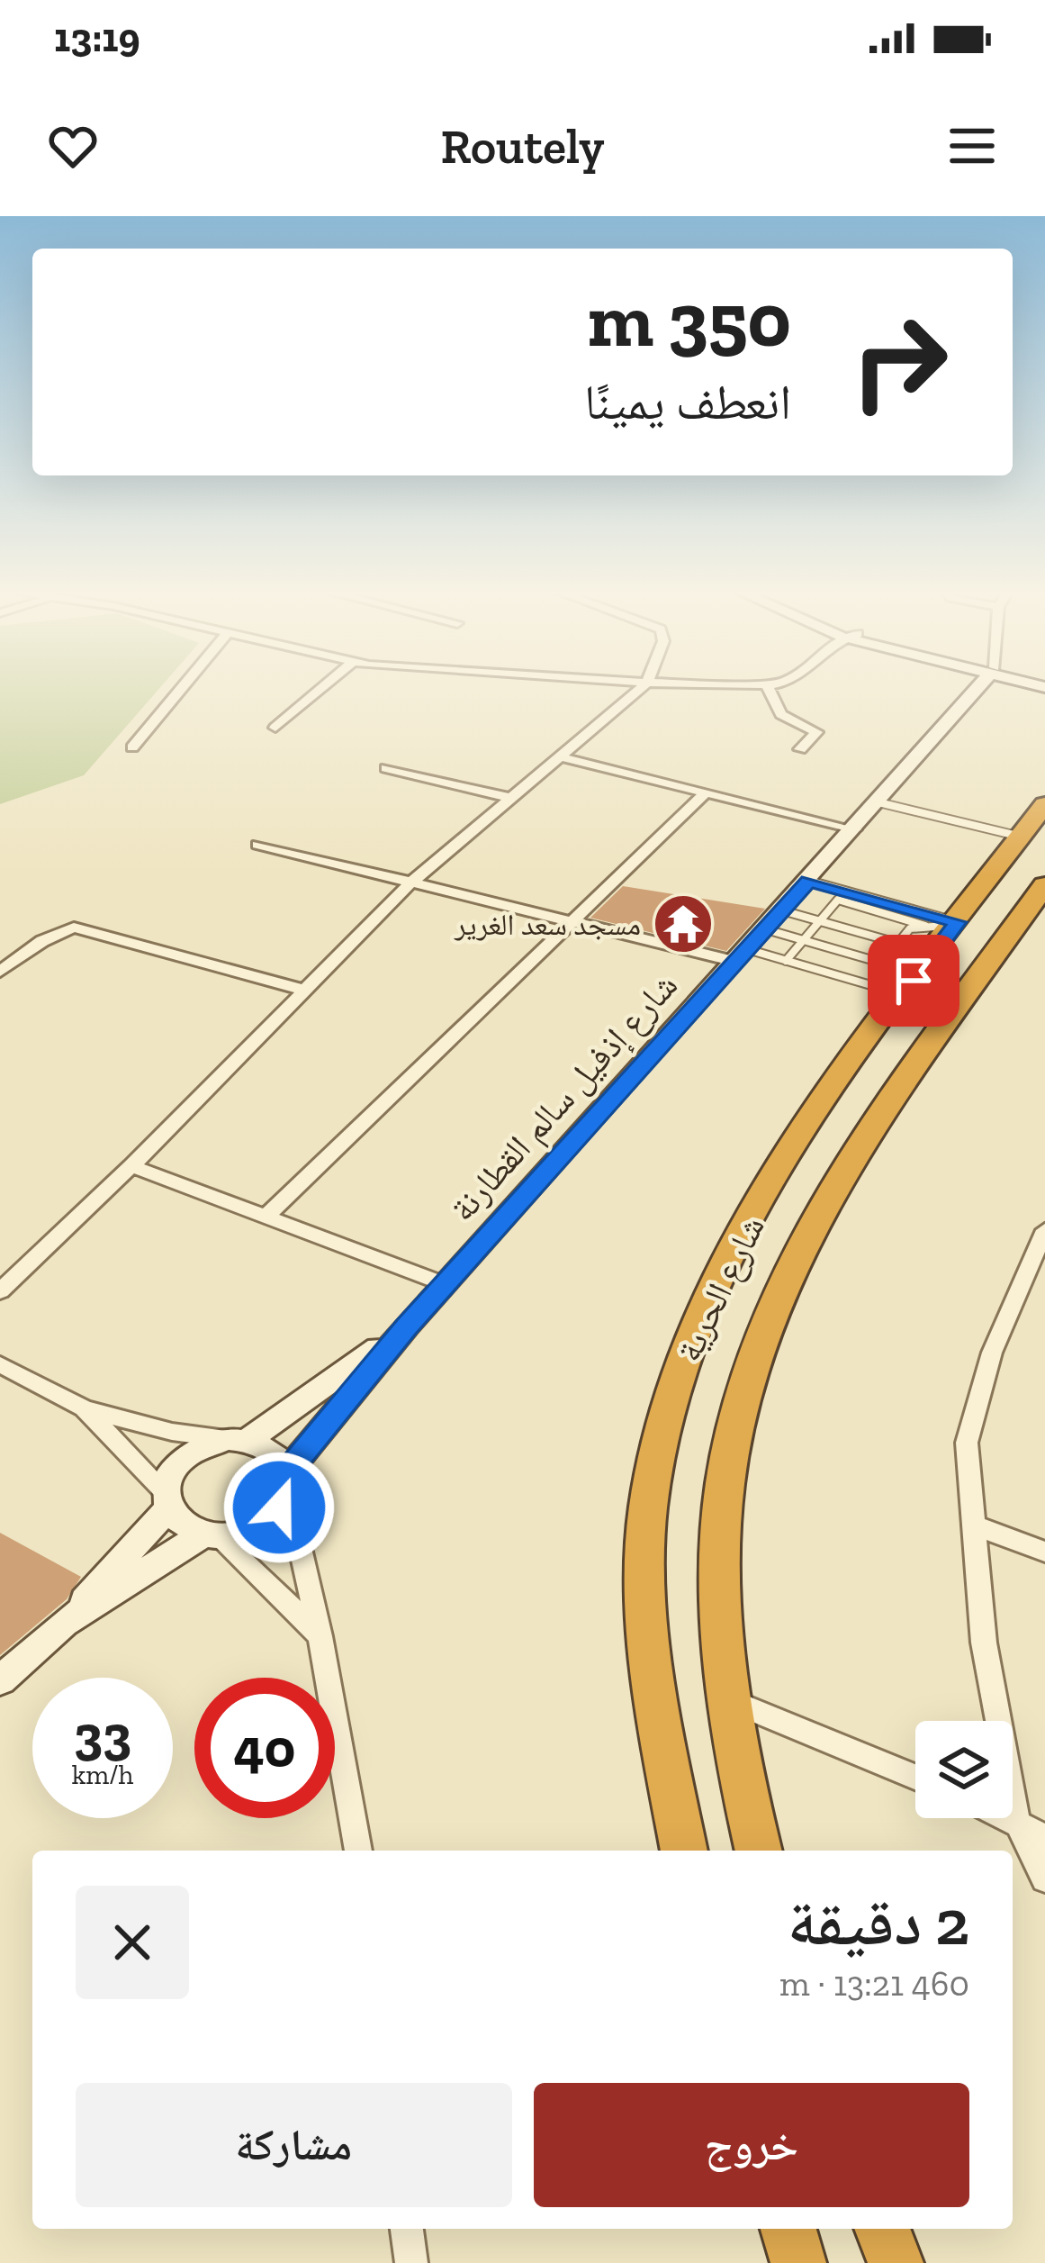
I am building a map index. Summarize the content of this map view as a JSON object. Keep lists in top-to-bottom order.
{
  "streets": {
    "highway": ["شارع الحرية"],
    "street": ["شارع إذفيل سالم القطارنة"]
  },
  "places": {
    "temple": ["مسجد سعد الغرير"]
  },
  "page": {
    "status": "13:19",
    "header": "Routely",
    "turn": ["350 m", "انعطف يمينًا"],
    "speed": "33 km/h",
    "limit": "40",
    "heading": ["2 دقيقة", "460 m · 13:21"],
    "buttons": ["خروج", "مشاركة"]
  }
}
